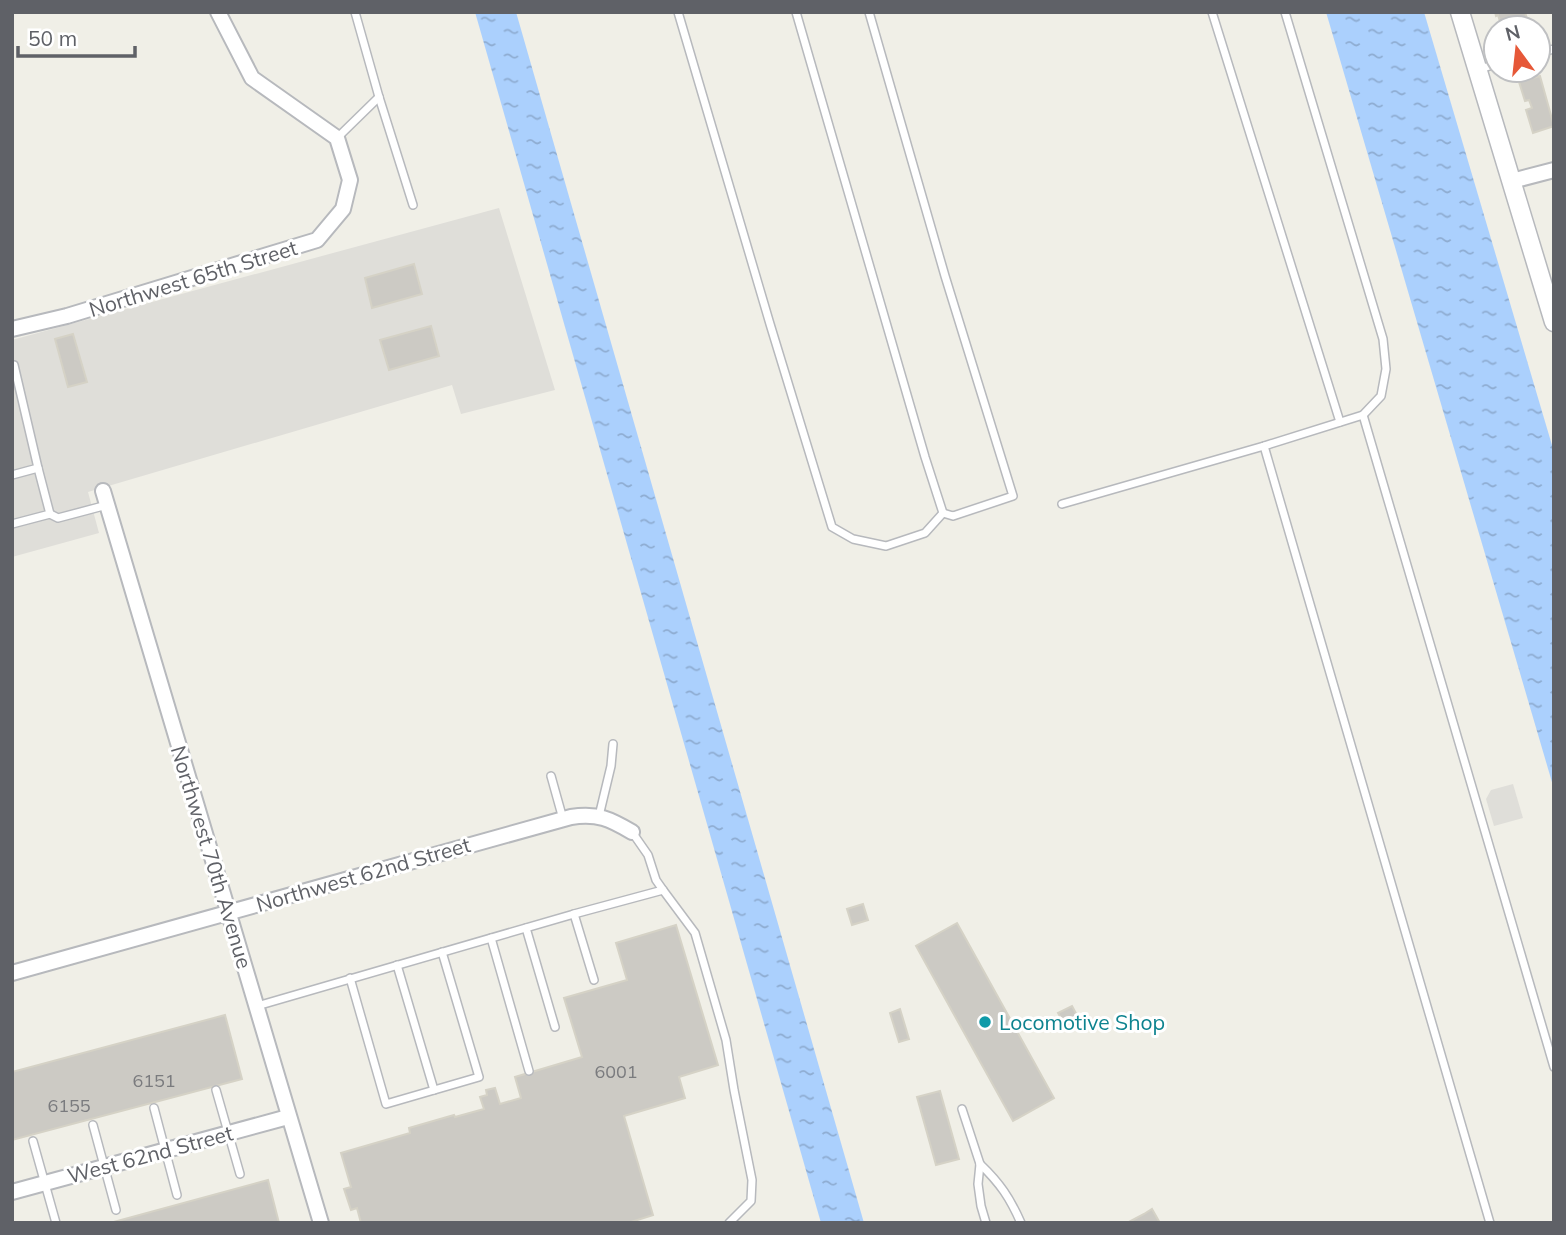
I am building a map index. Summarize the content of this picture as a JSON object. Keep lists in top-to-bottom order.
{
  "streets": {
    "street": [
      "Northwest 65th Street",
      "Northwest 70th Avenue",
      "Northwest 62nd Street",
      "West 62nd Street"
    ]
  },
  "crossings": [
    ["Northwest 70th Avenue", "Northwest 62nd Street"],
    ["Northwest 70th Avenue", "West 62nd Street"]
  ],
  "places": ["Locomotive Shop"],
  "house_numbers": ["6001", "6151", "6155"],
  "scale_bar": "50 m",
  "north": "top"
}
